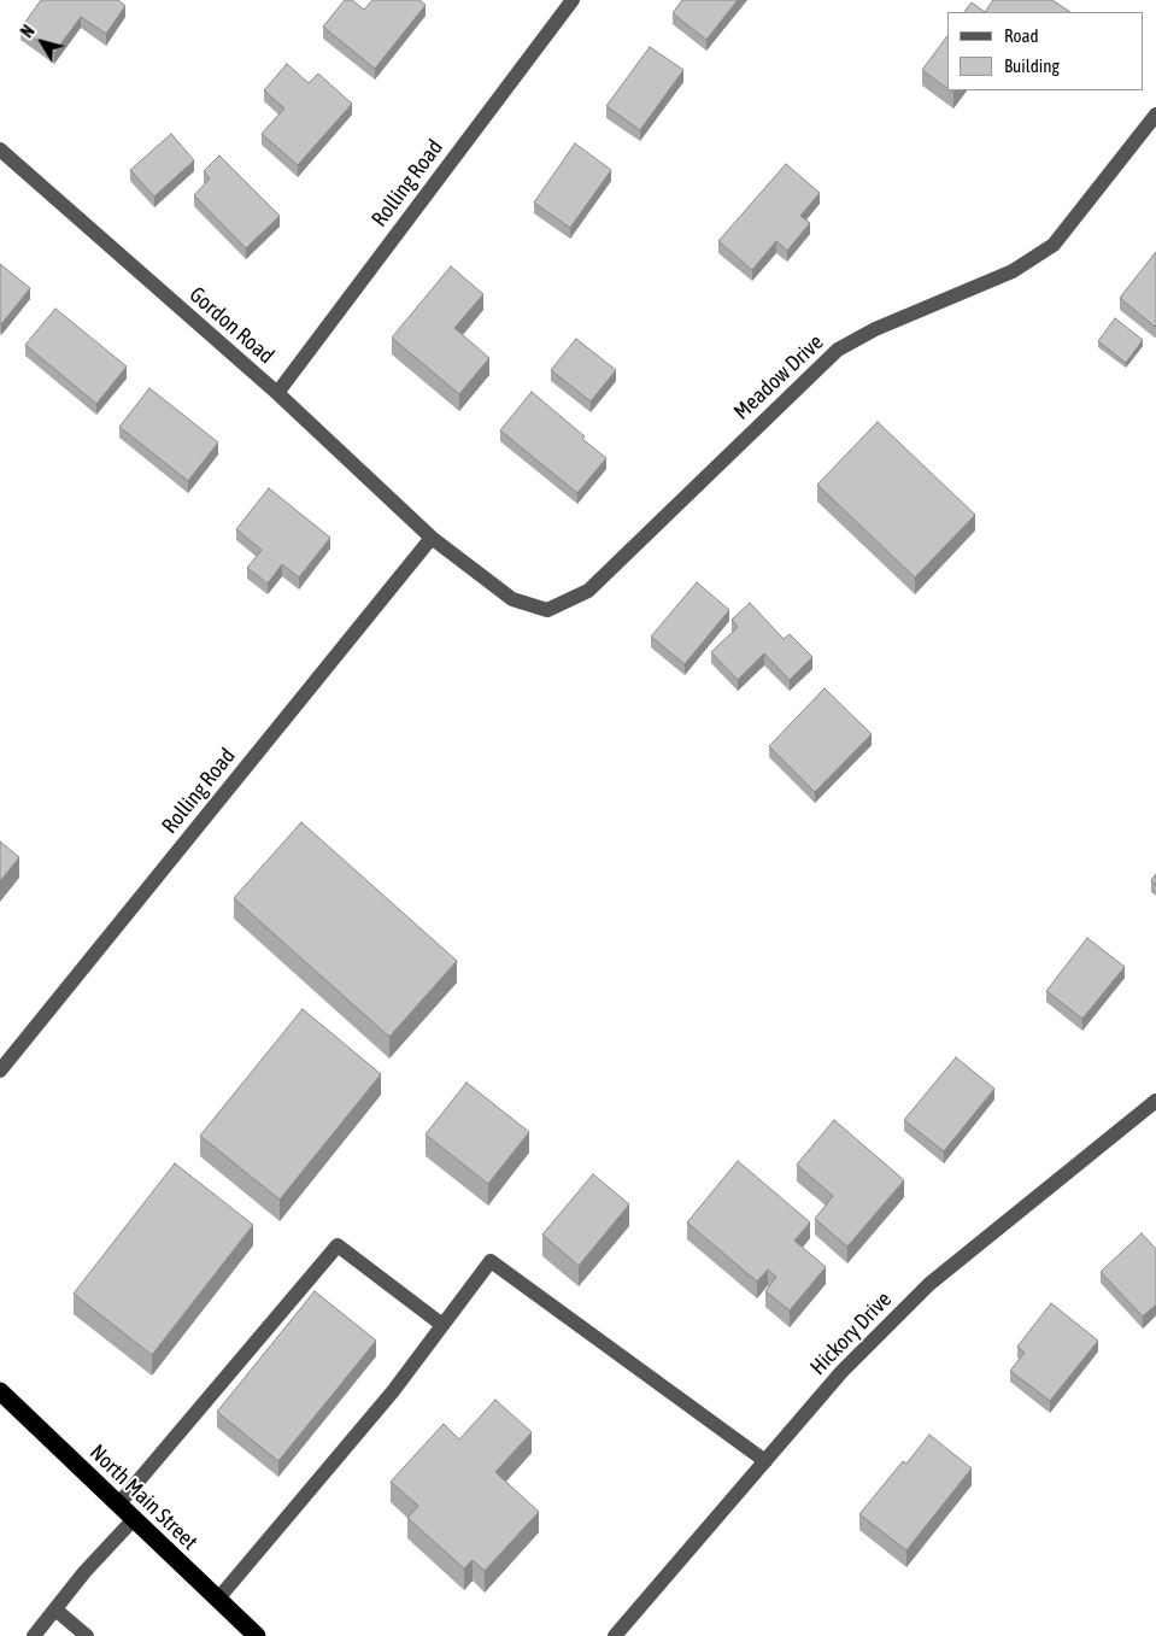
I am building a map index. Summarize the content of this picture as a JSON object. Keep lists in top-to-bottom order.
{
  "streets": {
    "highway": ["North Main Street"],
    "street": [
      "Rolling Road",
      "Gordon Road",
      "Meadow Drive",
      "Hickory Drive"
    ]
  },
  "crossings": [
    ["Rolling Road", "Gordon Road"],
    ["Rolling Road", "Meadow Drive"],
    ["Gordon Road", "Meadow Drive"]
  ],
  "legend": ["Road", "Building"],
  "north": "top left"
}
